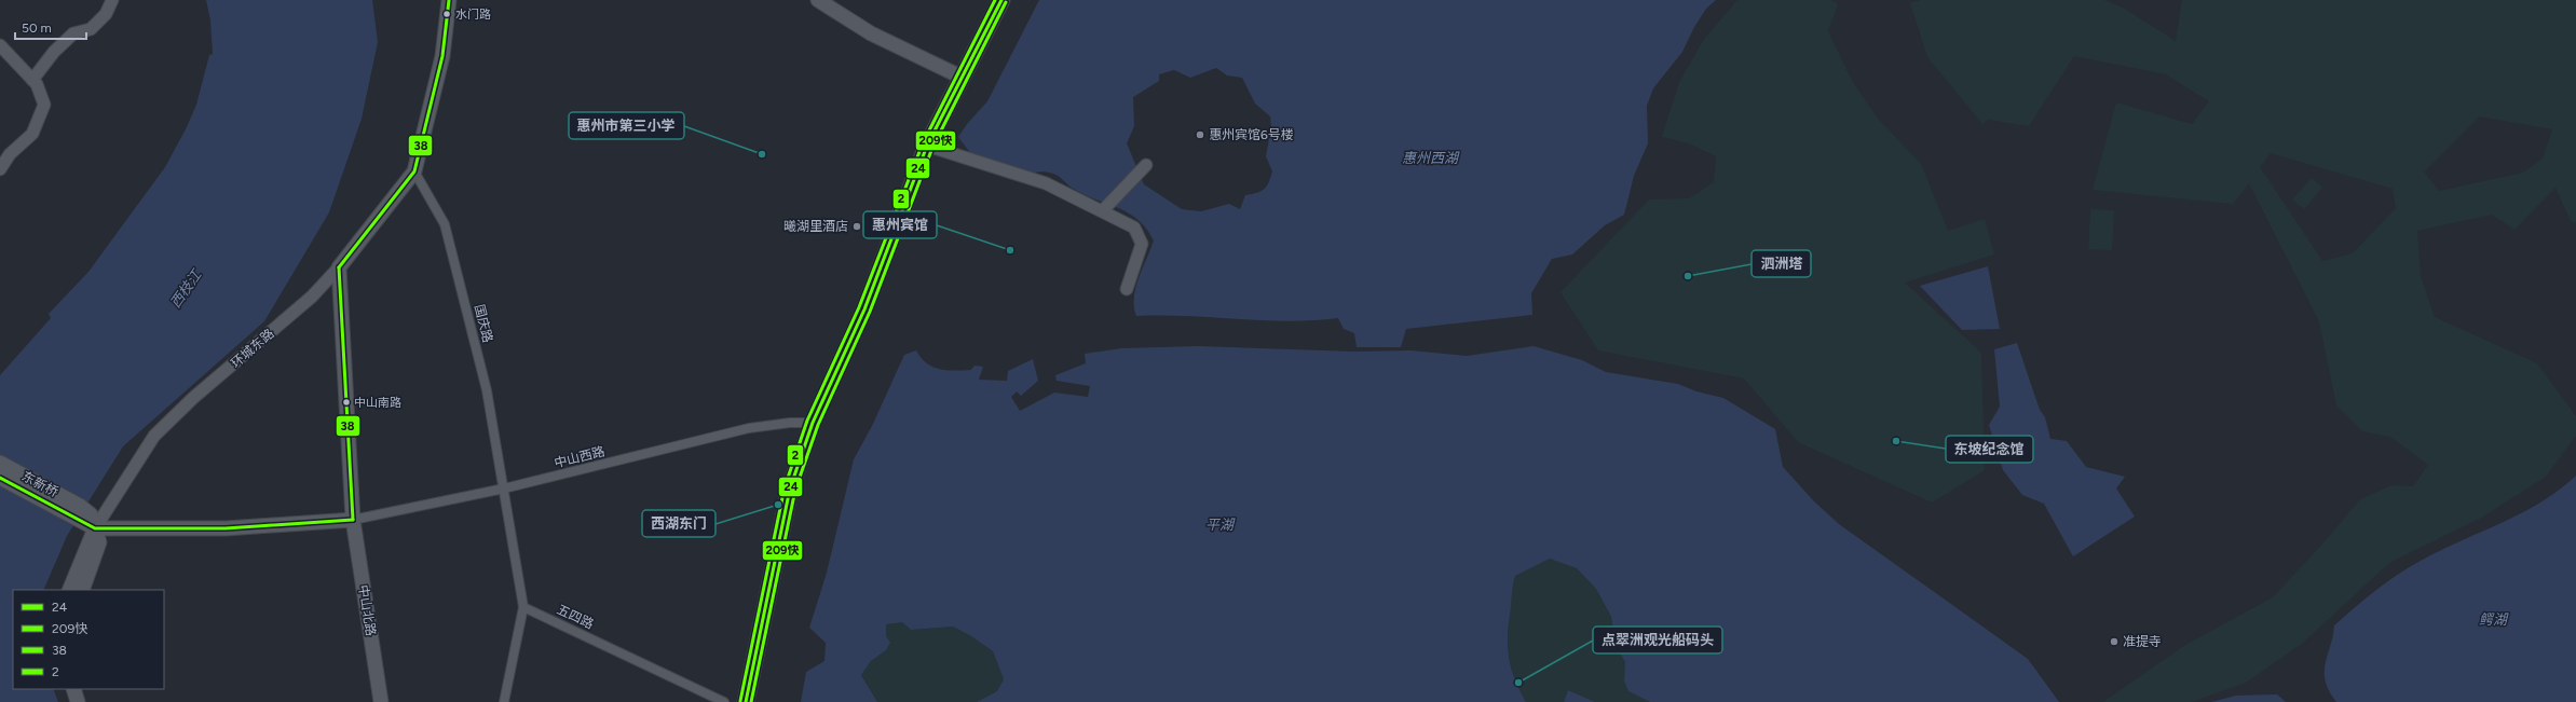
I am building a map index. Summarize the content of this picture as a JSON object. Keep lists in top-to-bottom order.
{
  "streets": {
    "street": [
      "国庆路",
      "环城东路",
      "中山西路",
      "东新桥",
      "中山北路",
      "五四路"
    ]
  },
  "crossings": [
    ["国庆路", "环城东路"],
    ["国庆路", "中山西路"],
    ["中山西路", "中山北路"]
  ],
  "water": [
    "惠州西湖",
    "西枝江",
    "平湖",
    "鳄湖"
  ],
  "places": [
    "水门路",
    "惠州宾馆6号楼",
    "惠州市第三小学",
    "曦湖里酒店",
    "惠州宾馆",
    "泗洲塔",
    "中山南路",
    "东坡纪念馆",
    "西湖东门",
    "准提寺",
    "点翠洲观光船码头"
  ],
  "lines": [
    "transit line 24",
    "transit line 38",
    "transit line 2",
    "transit line 209快"
  ],
  "legend": [
    "24",
    "209快",
    "38",
    "2"
  ],
  "scale_bar": "50 m"
}
